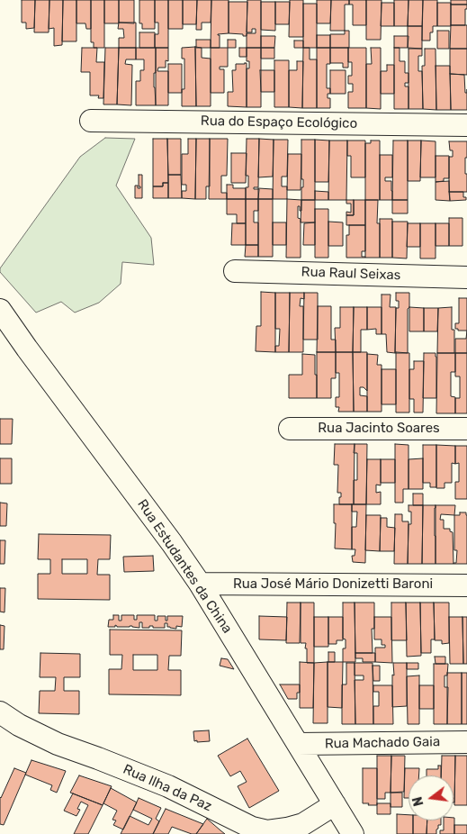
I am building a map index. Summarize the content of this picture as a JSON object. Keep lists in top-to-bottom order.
{
  "streets": {
    "street": [
      "Rua do Espaço Ecológico",
      "Rua Raul Seixas",
      "Rua Jacinto Soares",
      "Rua Estudantes da China",
      "Rua José Mário Donizetti Baroni",
      "Rua Machado Gaia",
      "Rua Ilha da Paz"
    ]
  },
  "crossings": [
    ["Rua Estudantes da China", "Rua José Mário Donizetti Baroni"],
    ["Rua Estudantes da China", "Rua Machado Gaia"],
    ["Rua Estudantes da China", "Rua Ilha da Paz"]
  ],
  "north": "left"
}
